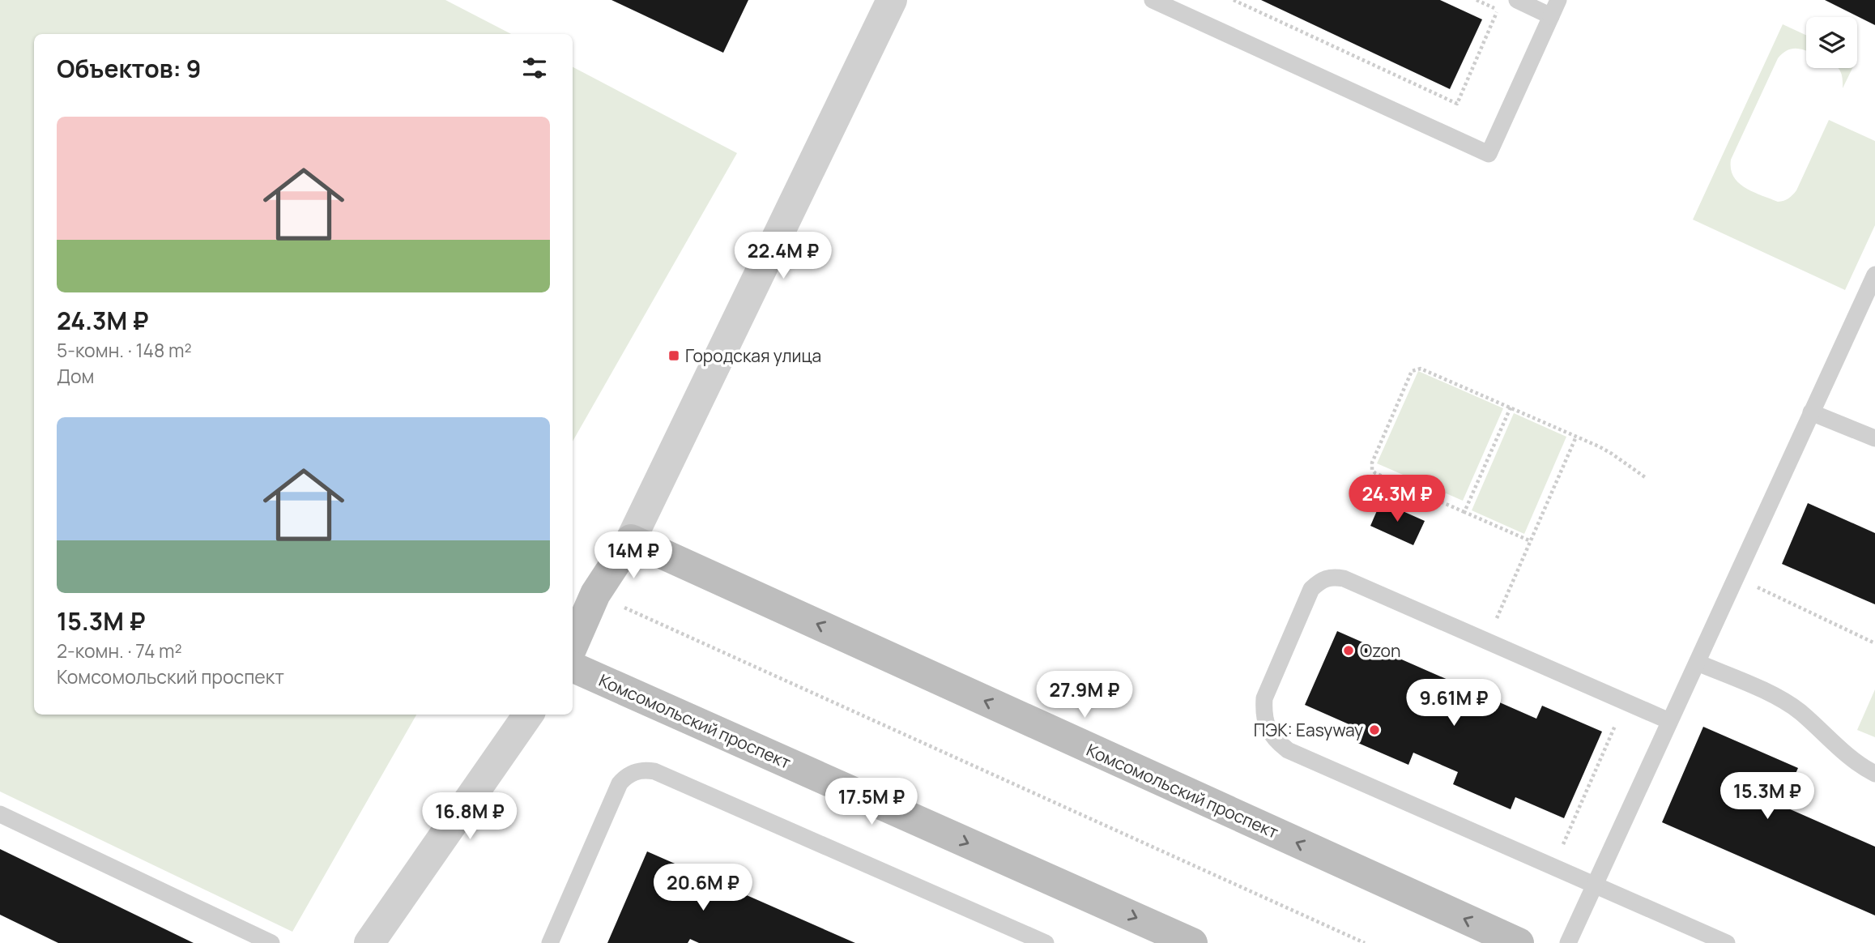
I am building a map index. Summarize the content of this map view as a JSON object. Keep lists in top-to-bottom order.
{
  "streets": {
    "main road": ["Комсомольский проспект"]
  },
  "places": {
    "transit": ["Городская улица"],
    "other": ["Ozon", "ПЭК: Easyway"]
  },
  "page": {
    "heading": "Объектов: 9",
    "list": [
      {
        "name": "24.3M ₽",
        "note": "5-комн. · 148 m² · Дом"
      },
      {
        "name": "15.3M ₽",
        "note": "2-комн. · 74 m² · Комсомольский проспект"
      }
    ],
    "price": [
      "22.4M ₽",
      "24.3M ₽",
      "14M ₽",
      "27.9M ₽",
      "9.61M ₽",
      "15.3M ₽",
      "17.5M ₽",
      "16.8M ₽",
      "20.6M ₽"
    ]
  }
}
